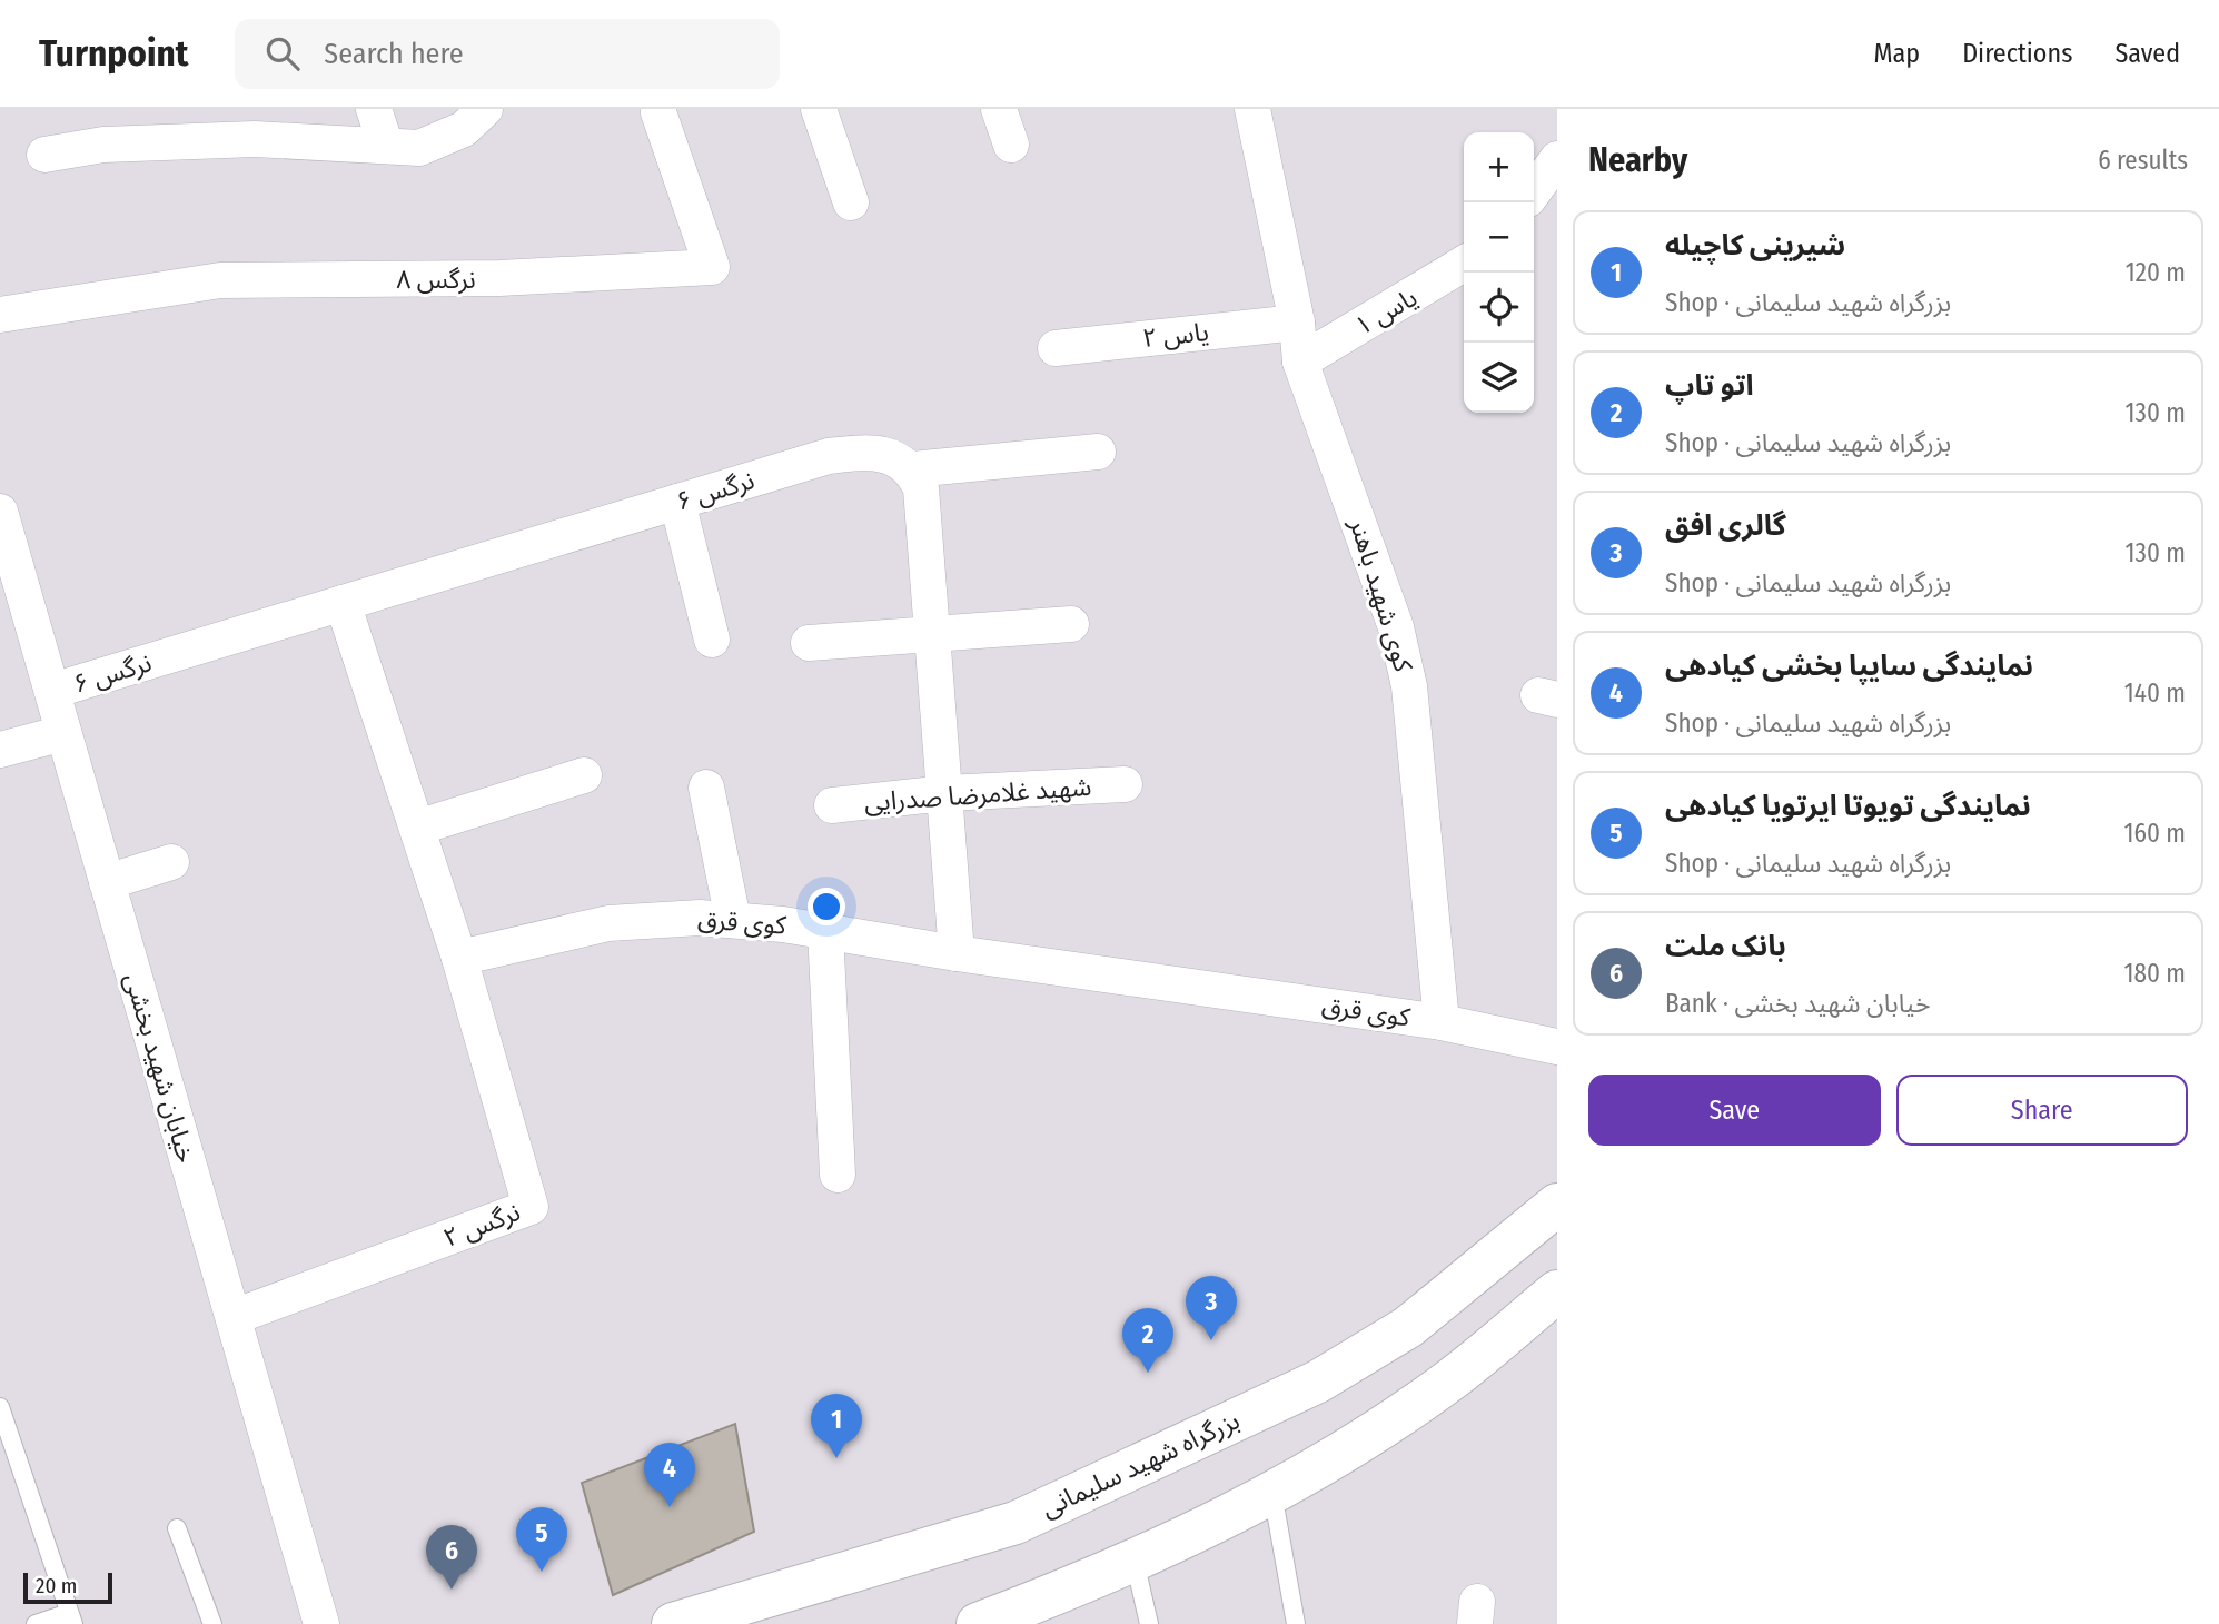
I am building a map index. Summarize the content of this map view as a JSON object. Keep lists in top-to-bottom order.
{
  "streets": {
    "highway": ["بزرگراه شهید سلیمانی"],
    "street": [
      "نرگس ۸",
      "یاس ۱",
      "یاس ۲",
      "نرگس ۶",
      "کوی شهید باهنر",
      "شهید غلامرضا صدرایی",
      "کوی قرق",
      "خیابان شهید بخشی",
      "نرگس ۲"
    ]
  },
  "crossings": [
    ["یاس ۱", "کوی شهید باهنر"],
    ["یاس ۲", "کوی شهید باهنر"],
    ["نرگس ۶", "خیابان شهید بخشی"],
    ["کوی شهید باهنر", "کوی قرق"],
    ["کوی قرق", "نرگس ۲"],
    ["خیابان شهید بخشی", "نرگس ۲"]
  ],
  "scale_bar": "20 m",
  "page": {
    "header": "Turnpoint",
    "search": "Search here",
    "nav": ["Map", "Directions", "Saved"],
    "heading": ["Nearby", "6 results"],
    "map_buttons": ["+", "−"],
    "list": [
      {
        "mark": "1",
        "name": "شیرینی کاچیله",
        "note": "Shop · بزرگراه شهید سلیمانی",
        "value": "120 m"
      },
      {
        "mark": "2",
        "name": "اتو تاپ",
        "note": "Shop · بزرگراه شهید سلیمانی",
        "value": "130 m"
      },
      {
        "mark": "3",
        "name": "گالری افق",
        "note": "Shop · بزرگراه شهید سلیمانی",
        "value": "130 m"
      },
      {
        "mark": "4",
        "name": "نمایندگی سایپا بخشی کیادهی",
        "note": "Shop · بزرگراه شهید سلیمانی",
        "value": "140 m"
      },
      {
        "mark": "5",
        "name": "نمایندگی تویوتا ایرتویا کیادهی",
        "note": "Shop · بزرگراه شهید سلیمانی",
        "value": "160 m"
      },
      {
        "mark": "6",
        "name": "بانک ملت",
        "note": "Bank · خیابان شهید بخشی",
        "value": "180 m"
      }
    ],
    "buttons": ["Save", "Share"],
    "pins": [
      "3",
      "2",
      "1",
      "4",
      "5",
      "6"
    ],
    "scale": "20 m"
  }
}
